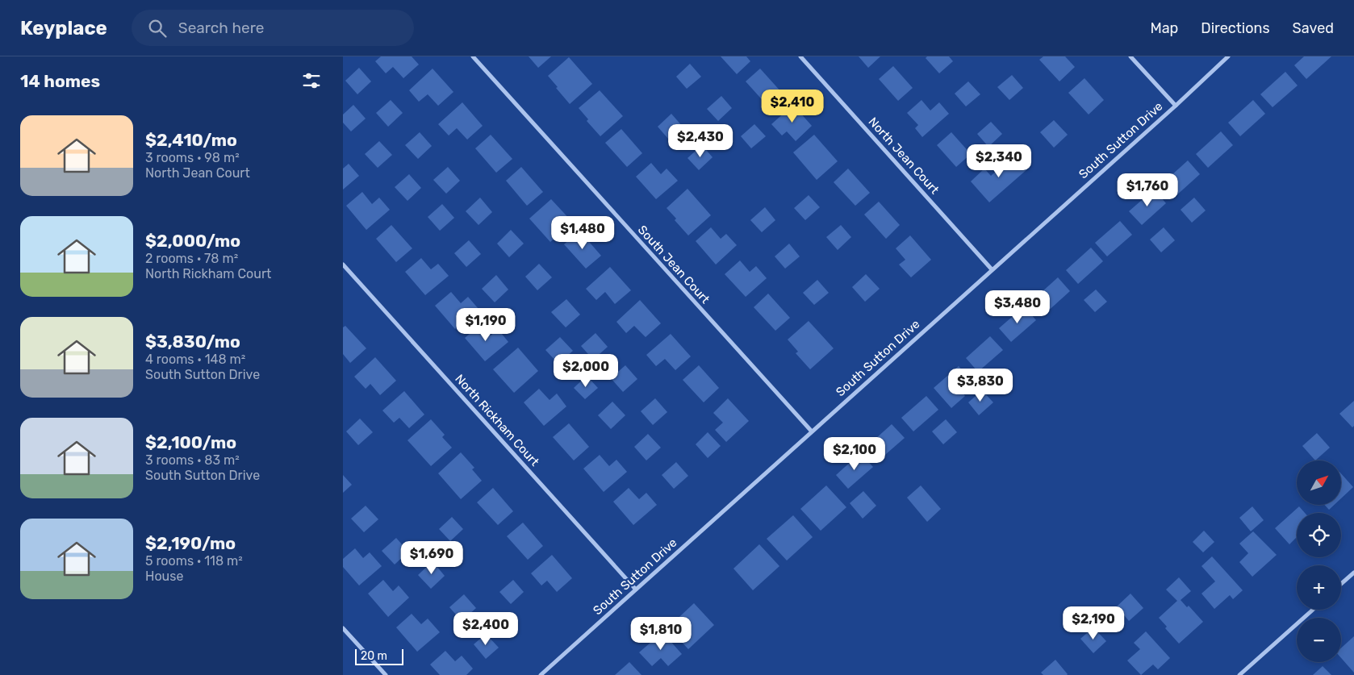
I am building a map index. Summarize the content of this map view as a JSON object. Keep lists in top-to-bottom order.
{
  "streets": {
    "street": [
      "South Sutton Drive",
      "North Jean Court",
      "South Jean Court",
      "North Rickham Court"
    ]
  },
  "crossings": [
    ["South Sutton Drive", "North Jean Court"],
    ["South Sutton Drive", "South Jean Court"],
    ["South Sutton Drive", "North Rickham Court"]
  ],
  "scale_bar": "20 m",
  "north": "top right",
  "page": {
    "header": "Keyplace",
    "search": "Search here",
    "nav": ["Map", "Directions", "Saved"],
    "heading": "14 homes",
    "price": [
      "$2,410",
      "$2,430",
      "$2,340",
      "$1,760",
      "$1,480",
      "$3,480",
      "$1,190",
      "$2,000",
      "$3,830",
      "$2,100",
      "$1,690",
      "$2,190",
      "$2,400",
      "$1,810"
    ],
    "list": [
      {
        "name": "$2,410/mo",
        "note": "3 rooms · 98 m² · North Jean Court"
      },
      {
        "name": "$2,000/mo",
        "note": "2 rooms · 78 m² · North Rickham Court"
      },
      {
        "name": "$3,830/mo",
        "note": "4 rooms · 148 m² · South Sutton Drive"
      },
      {
        "name": "$2,100/mo",
        "note": "3 rooms · 83 m² · South Sutton Drive"
      },
      {
        "name": "$2,190/mo",
        "note": "5 rooms · 118 m² · House"
      }
    ],
    "map_buttons": ["+", "−"],
    "scale": "20 m"
  }
}
